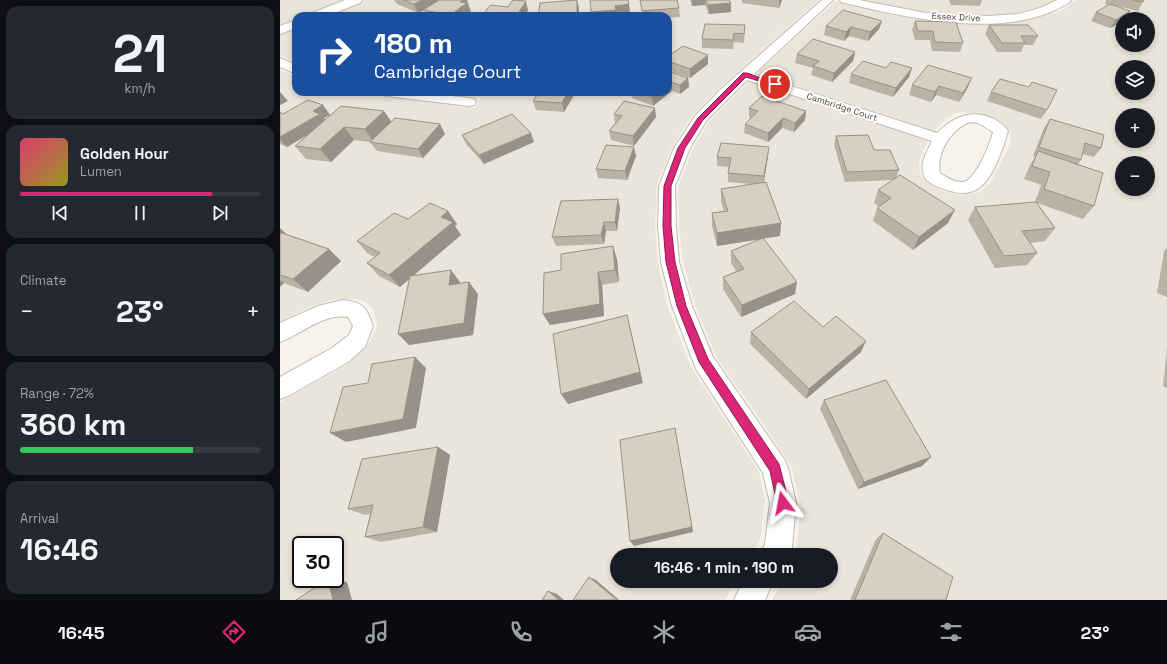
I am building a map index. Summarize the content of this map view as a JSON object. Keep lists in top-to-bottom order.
{
  "streets": {
    "street": ["Essex Drive", "Cambridge Court"]
  },
  "page": {
    "tile": [
      ["21", "km/h"],
      "Climate",
      ["Range · 72%", "360 km"],
      ["Arrival", "16:46"]
    ],
    "map_buttons": ["+", "−"],
    "turn": ["180 m", "Cambridge Court"],
    "song": ["Golden Hour", "Lumen"],
    "heat": ["−", "23°", "+"],
    "limit": "30",
    "trip": "16:46 · 1 min · 190 m",
    "tabs": ["16:45", "23°"]
  }
}
